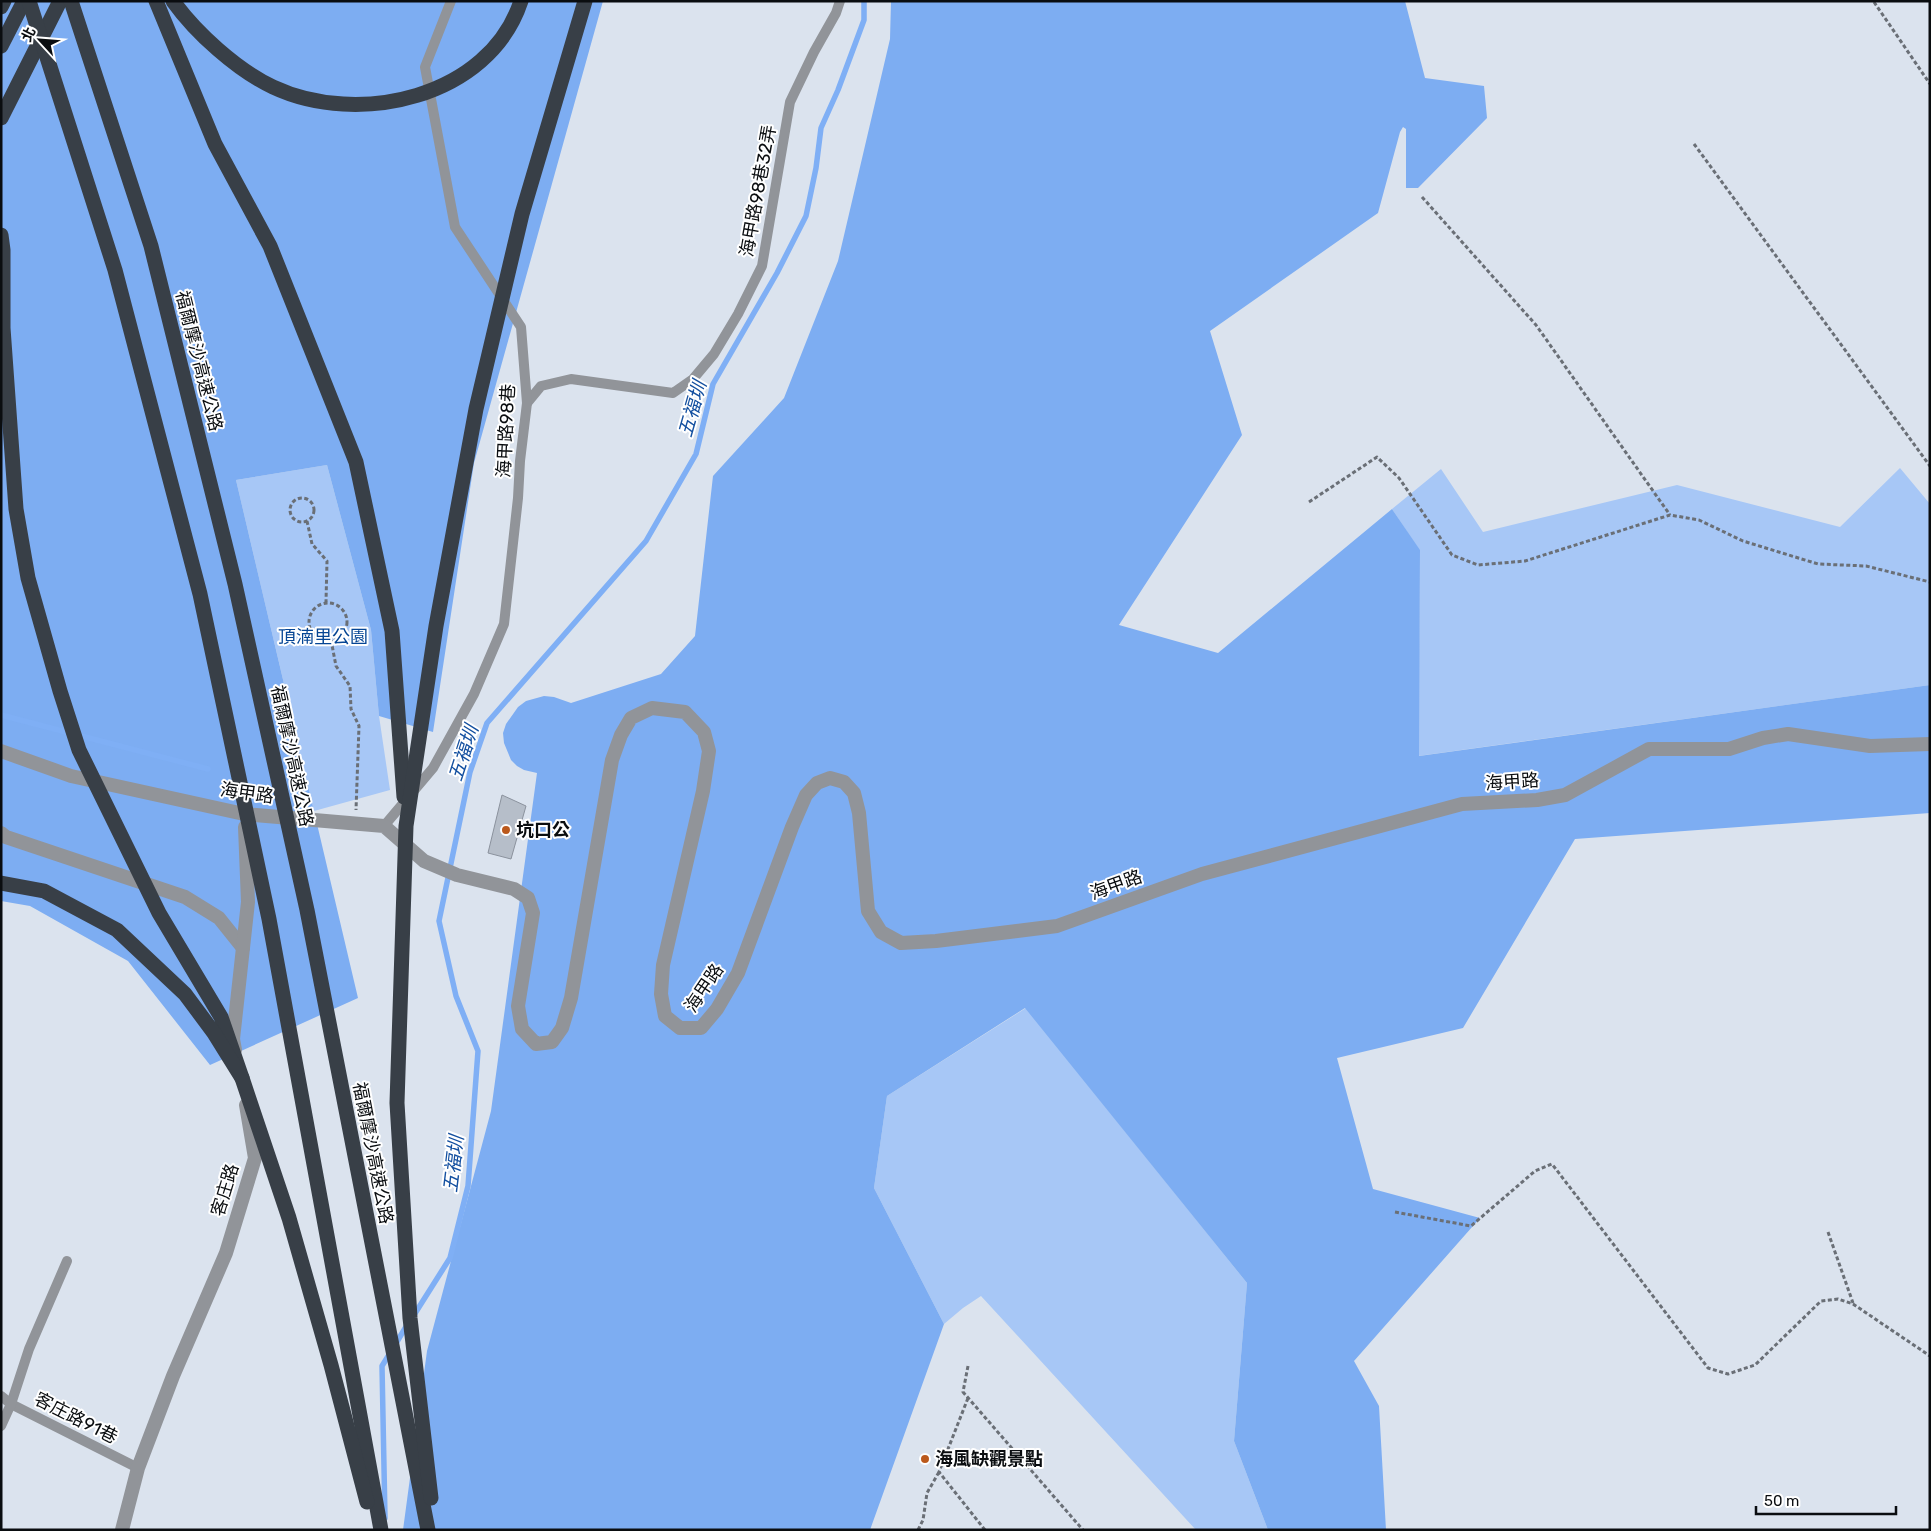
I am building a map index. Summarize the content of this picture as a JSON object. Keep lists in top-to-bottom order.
{
  "streets": {
    "highway": ["福爾摩沙高速公路"],
    "street": ["海甲路", "客庄路"],
    "lane": ["海甲路98巷32弄", "海甲路98巷", "客庄路91巷"]
  },
  "crossings": [
    ["海甲路98巷32弄", "海甲路98巷"],
    ["海甲路98巷", "海甲路"],
    ["海甲路", "客庄路"],
    ["客庄路", "客庄路91巷"]
  ],
  "water": ["五福圳"],
  "parks": ["頂湳里公園"],
  "places": ["坑口公", "海風缺觀景點"],
  "scale_bar": "50 m",
  "north": "top left"
}
